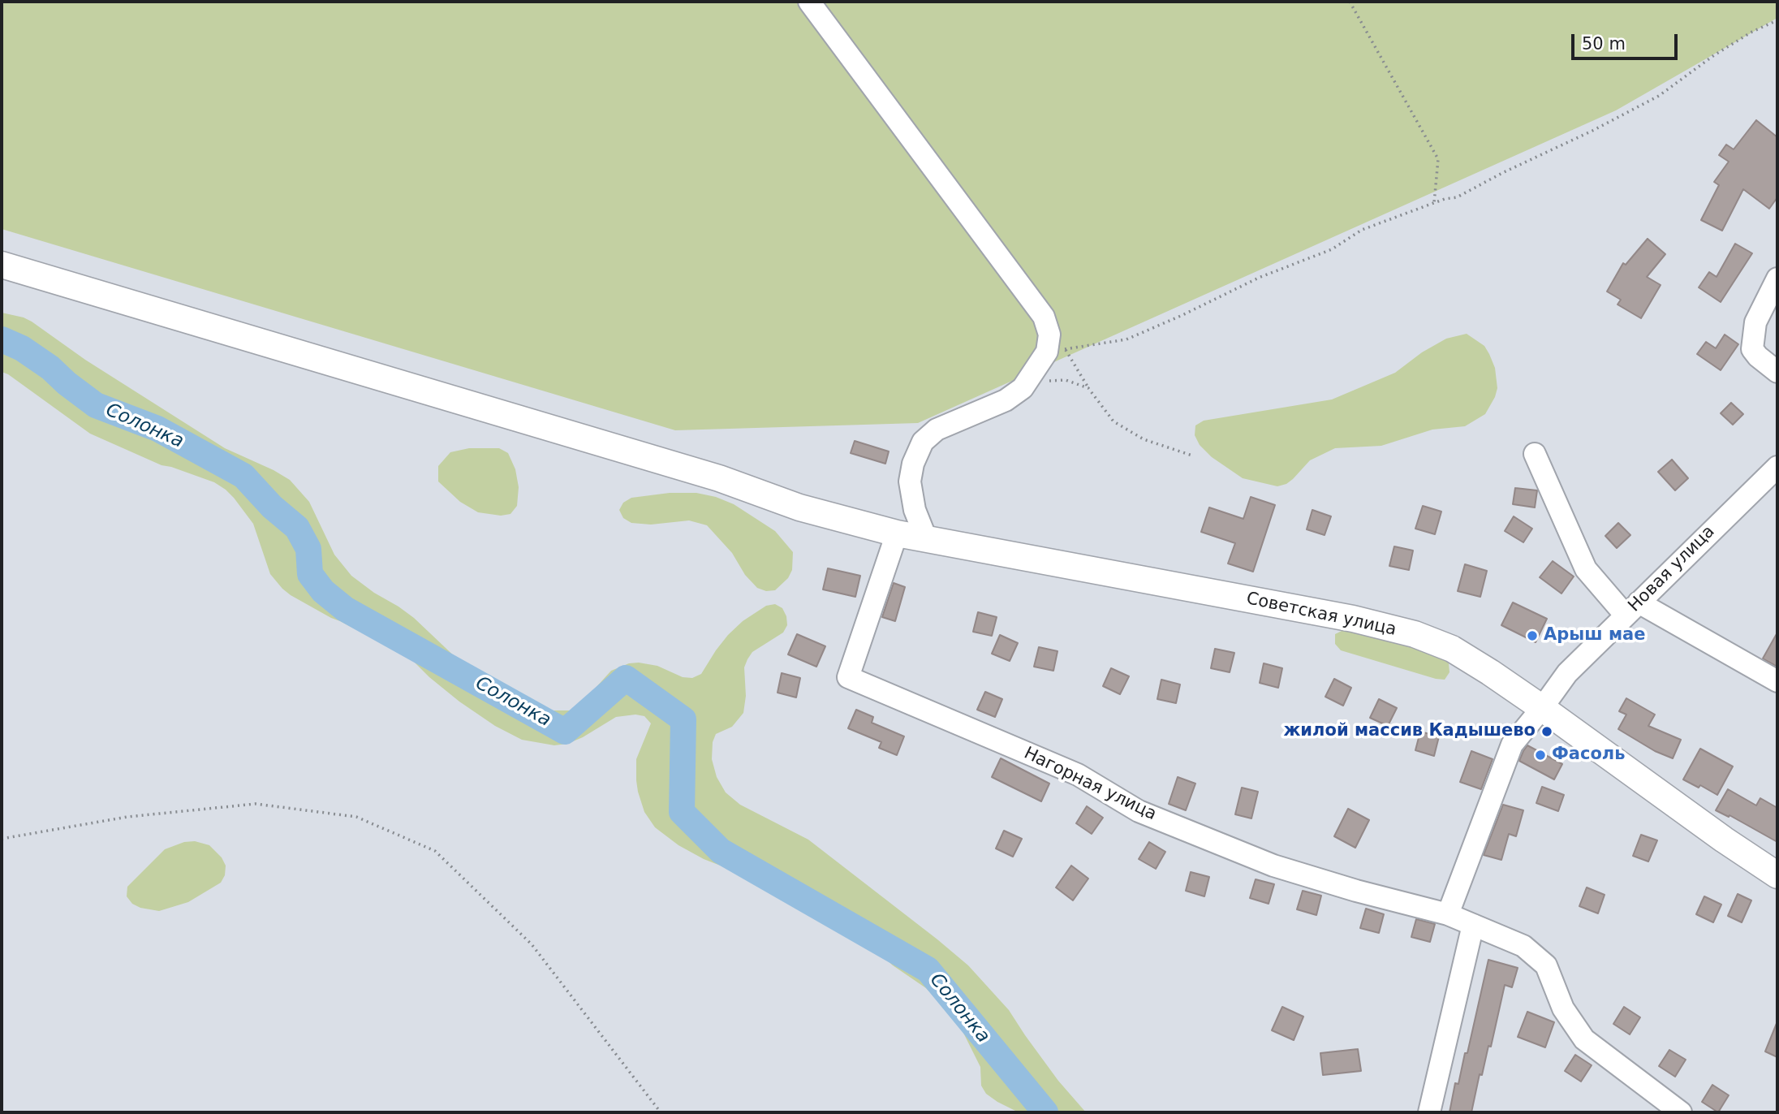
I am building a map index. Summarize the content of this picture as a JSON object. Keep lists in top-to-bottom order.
{
  "streets": {
    "main road": ["Советская улица"],
    "street": ["Новая улица", "Нагорная улица"]
  },
  "crossings": [
    ["Новая улица", "Советская улица"],
    ["Новая улица", "Нагорная улица"],
    ["Советская улица", "Нагорная улица"]
  ],
  "water": ["Солонка"],
  "places": ["Арыш мае", "жилой массив Кадышево", "Фасоль"],
  "scale_bar": "50 m"
}
